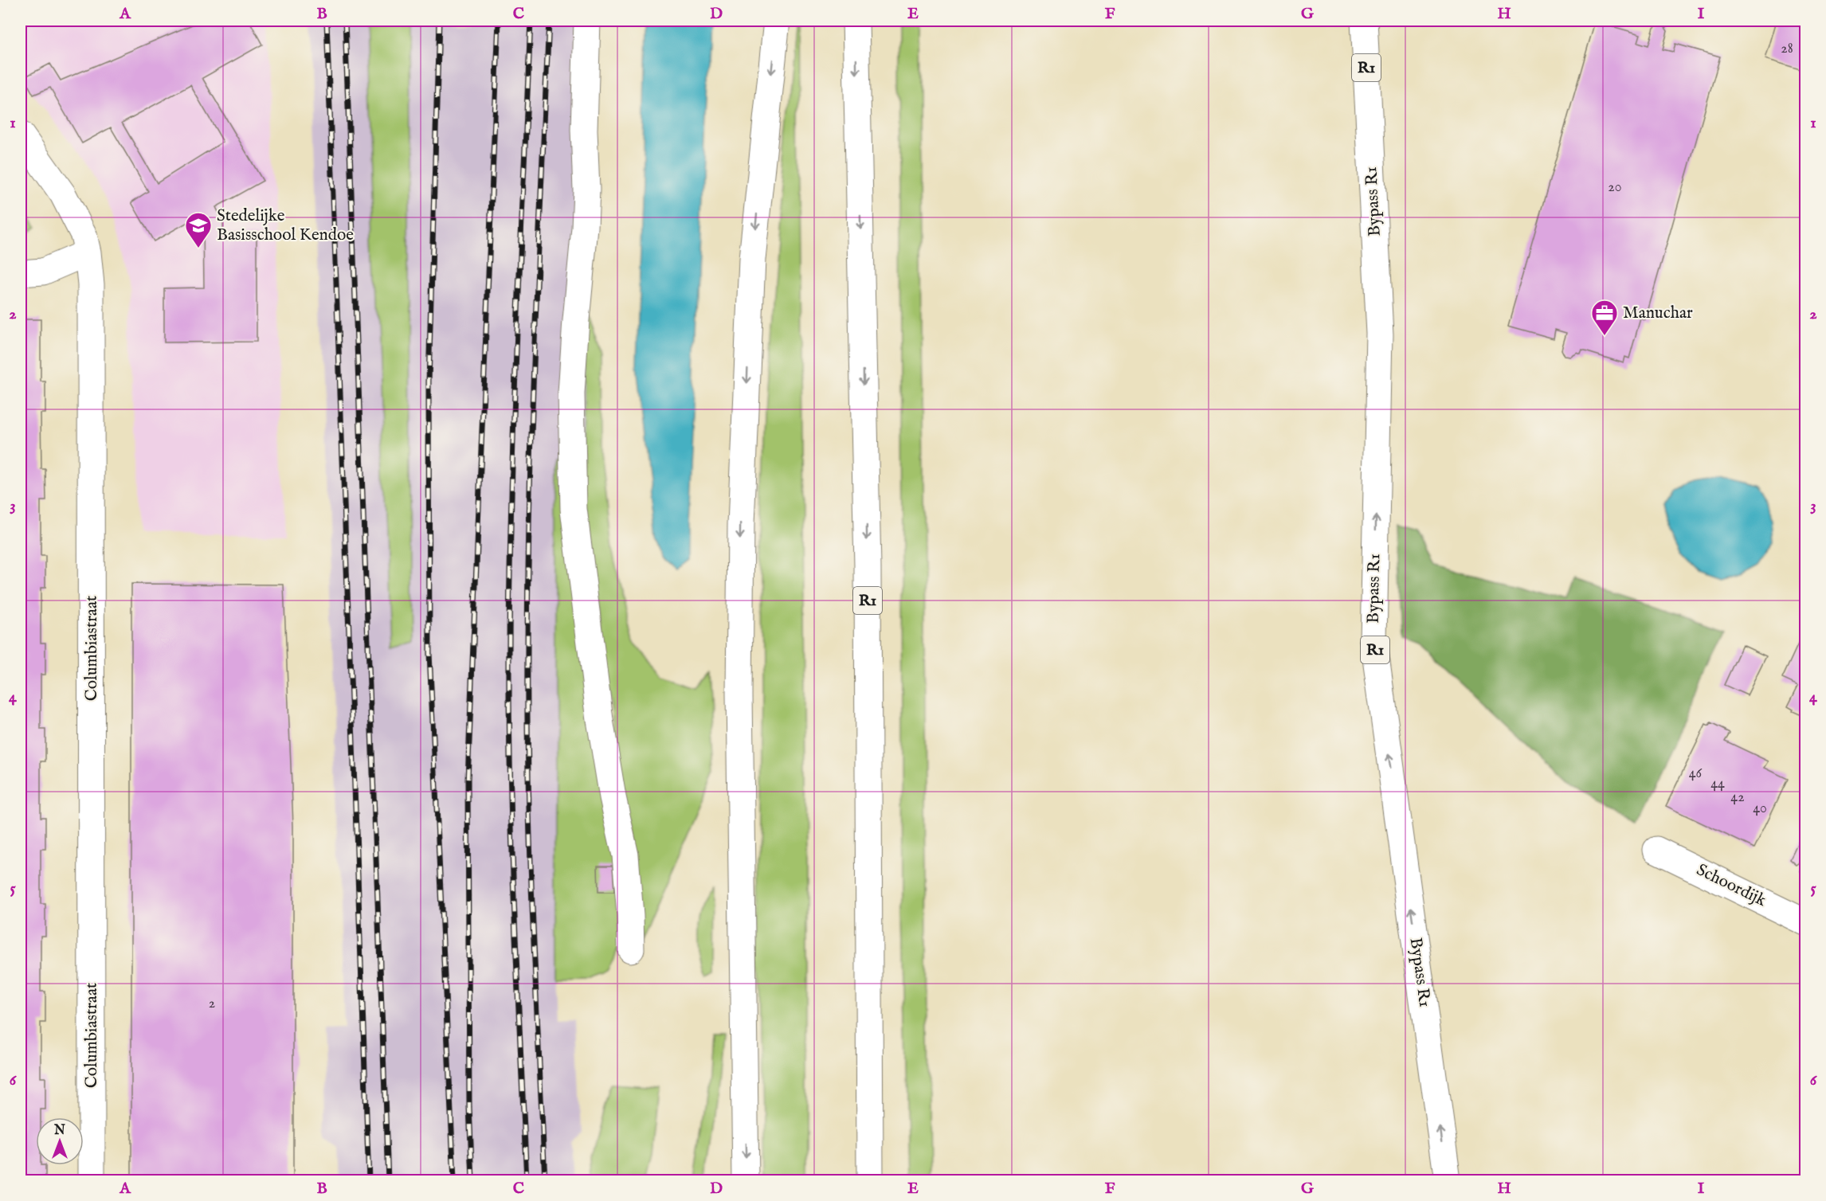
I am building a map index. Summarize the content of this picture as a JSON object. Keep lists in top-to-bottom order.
{
  "streets": {
    "main road": [
      "R1",
      "Bypass R1",
      "Columbiastraat",
      "Schoordijk"
    ]
  },
  "one_way": ["Bypass R1"],
  "places": {
    "school or university": ["Stedelijke Basisschool Kendoe"],
    "office": ["Manuchar"]
  },
  "house_numbers": [
    "28",
    "20",
    "46",
    "44",
    "42",
    "40",
    "2"
  ],
  "north": "top",
  "grid": {
    "columns": [
      "A",
      "B",
      "C",
      "D",
      "E",
      "F",
      "G",
      "H",
      "I"
    ],
    "rows": [
      "1",
      "2",
      "3",
      "4",
      "5",
      "6"
    ]
  }
}
